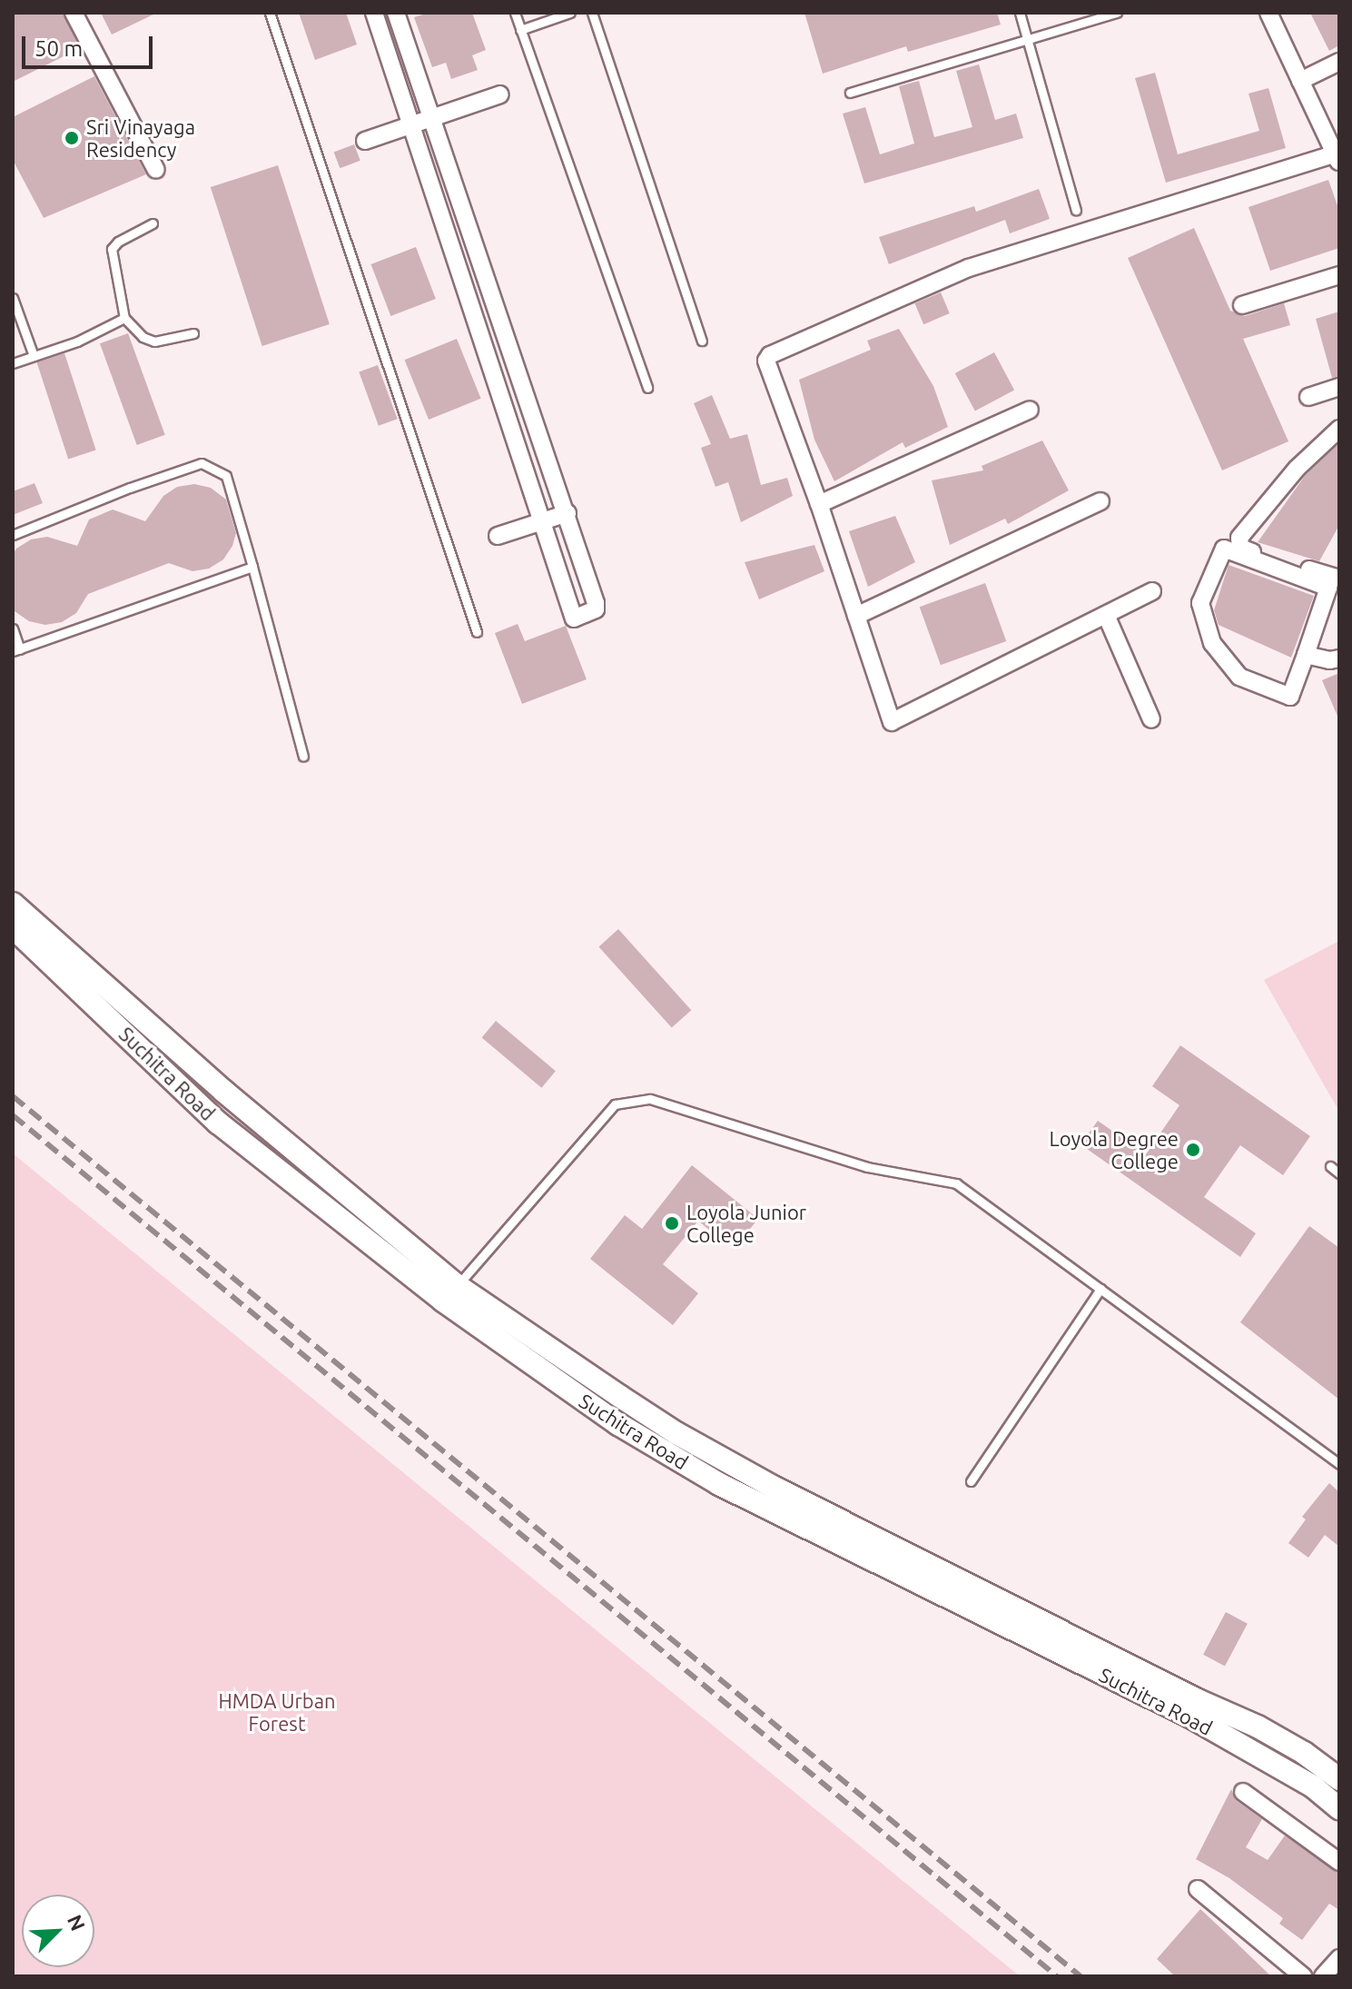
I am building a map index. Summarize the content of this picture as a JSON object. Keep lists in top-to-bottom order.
{
  "streets": {
    "main road": ["Suchitra Road"]
  },
  "parks": ["HMDA Urban Forest"],
  "places": ["Sri Vinayaga Residency", "Loyola Degree College", "Loyola Junior College"],
  "scale_bar": "50 m",
  "north": "top right"
}
